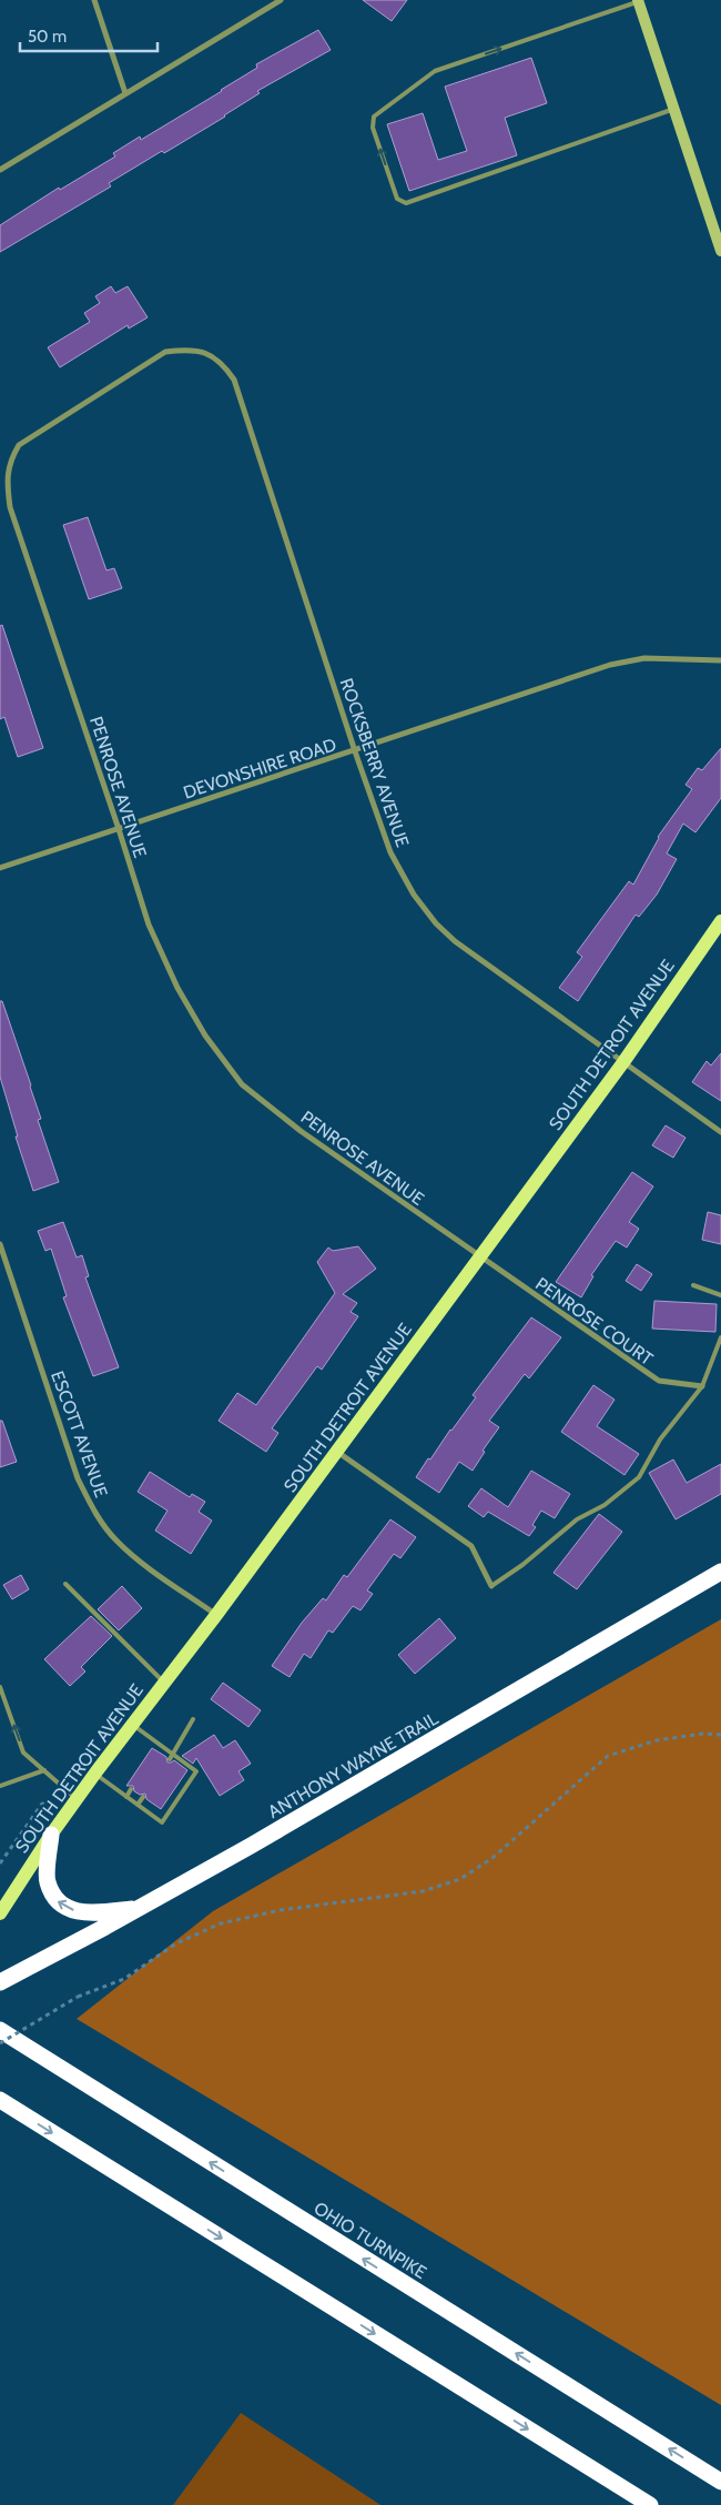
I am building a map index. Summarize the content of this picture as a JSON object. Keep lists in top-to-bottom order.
{
  "streets": {
    "highway": ["ANTHONY WAYNE TRAIL", "OHIO TURNPIKE"],
    "main road": ["SOUTH DETROIT AVENUE"],
    "street": [
      "ROCKSBERRY AVENUE",
      "DEVONSHIRE ROAD",
      "PENROSE AVENUE",
      "PENROSE COURT",
      "ESCOTT AVENUE"
    ]
  },
  "crossings": [
    ["ROCKSBERRY AVENUE", "DEVONSHIRE ROAD"],
    ["ROCKSBERRY AVENUE", "PENROSE AVENUE"],
    ["ROCKSBERRY AVENUE", "SOUTH DETROIT AVENUE"],
    ["DEVONSHIRE ROAD", "PENROSE AVENUE"],
    ["PENROSE AVENUE", "SOUTH DETROIT AVENUE"],
    ["PENROSE AVENUE", "PENROSE COURT"],
    ["SOUTH DETROIT AVENUE", "PENROSE COURT"],
    ["SOUTH DETROIT AVENUE", "ESCOTT AVENUE"]
  ],
  "scale_bar": "50 m"
}
